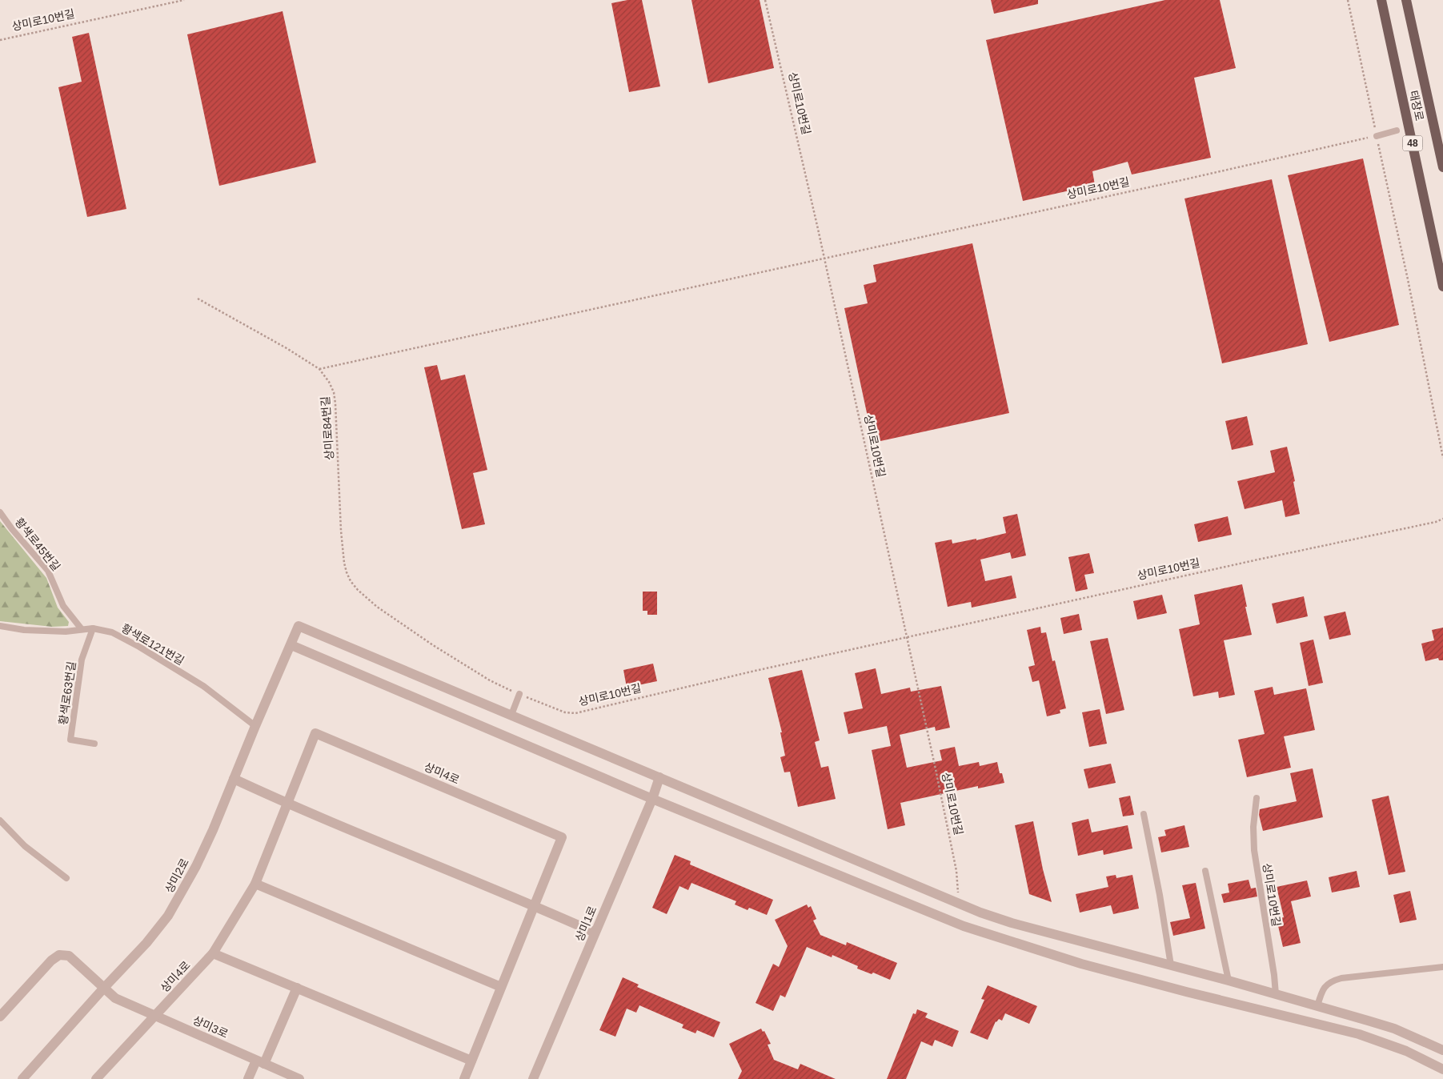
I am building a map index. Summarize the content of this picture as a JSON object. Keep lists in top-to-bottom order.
{
  "streets": {
    "main road": ["태장로", "48"],
    "street": [
      "상미4로",
      "상미2로",
      "상미1로",
      "상미3로"
    ],
    "lane": [
      "상미로10번길",
      "황색로45번길",
      "황색로121번길",
      "황색로63번길"
    ],
    "path": ["상미로84번길"]
  },
  "crossings": [
    ["상미로10번길", "상미로84번길"],
    ["황색로45번길", "황색로121번길"],
    ["황색로121번길", "황색로63번길"],
    ["황색로121번길", "상미2로"],
    ["상미4로", "상미3로"],
    ["상미2로", "상미3로"]
  ]
}
